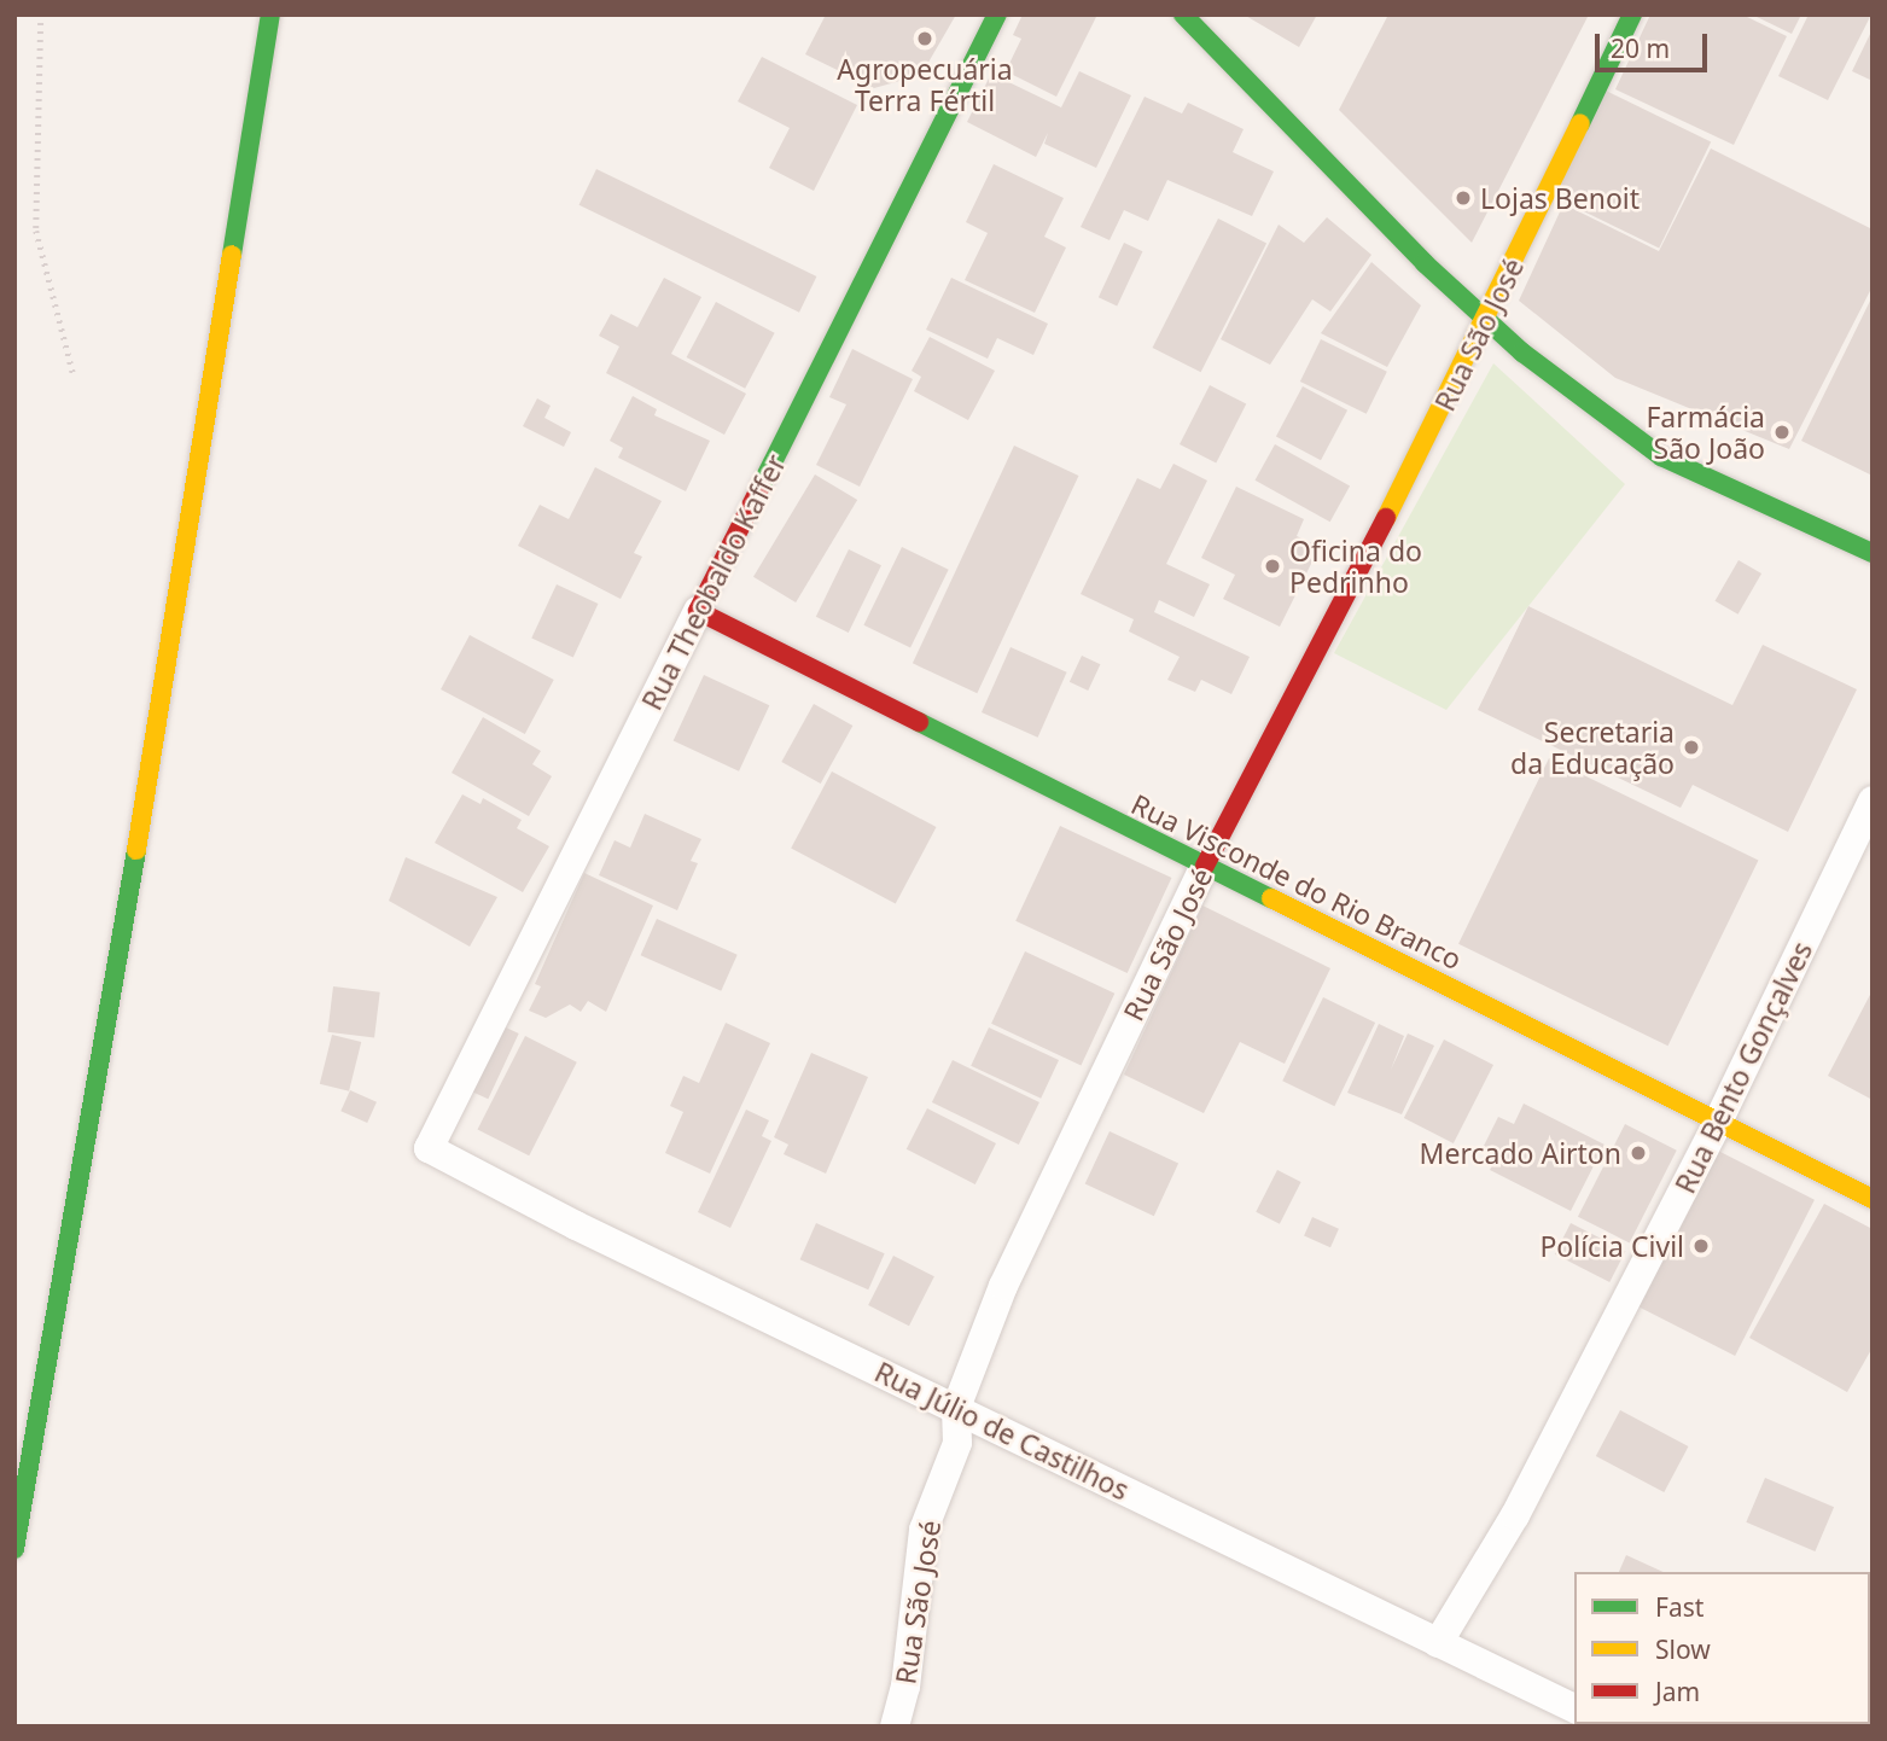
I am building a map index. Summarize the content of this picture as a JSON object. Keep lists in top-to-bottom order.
{
  "streets": {
    "street": [
      "Rua São José",
      "Rua Theobaldo Kaffer",
      "Rua Visconde do Rio Branco",
      "Rua Bento Gonçalves",
      "Rua Júlio de Castilhos"
    ]
  },
  "crossings": [
    ["Rua São José", "Rua Visconde do Rio Branco"],
    ["Rua São José", "Rua Júlio de Castilhos"],
    ["Rua Theobaldo Kaffer", "Rua Visconde do Rio Branco"],
    ["Rua Theobaldo Kaffer", "Rua Júlio de Castilhos"],
    ["Rua Visconde do Rio Branco", "Rua Bento Gonçalves"],
    ["Rua Bento Gonçalves", "Rua Júlio de Castilhos"]
  ],
  "places": [
    "Agropecuária Terra Fértil",
    "Lojas Benoit",
    "Farmácia São João",
    "Oficina do Pedrinho",
    "Secretaria da Educação",
    "Mercado Airton",
    "Polícia Civil"
  ],
  "legend": ["Fast", "Slow", "Jam"],
  "scale_bar": "20 m"
}
